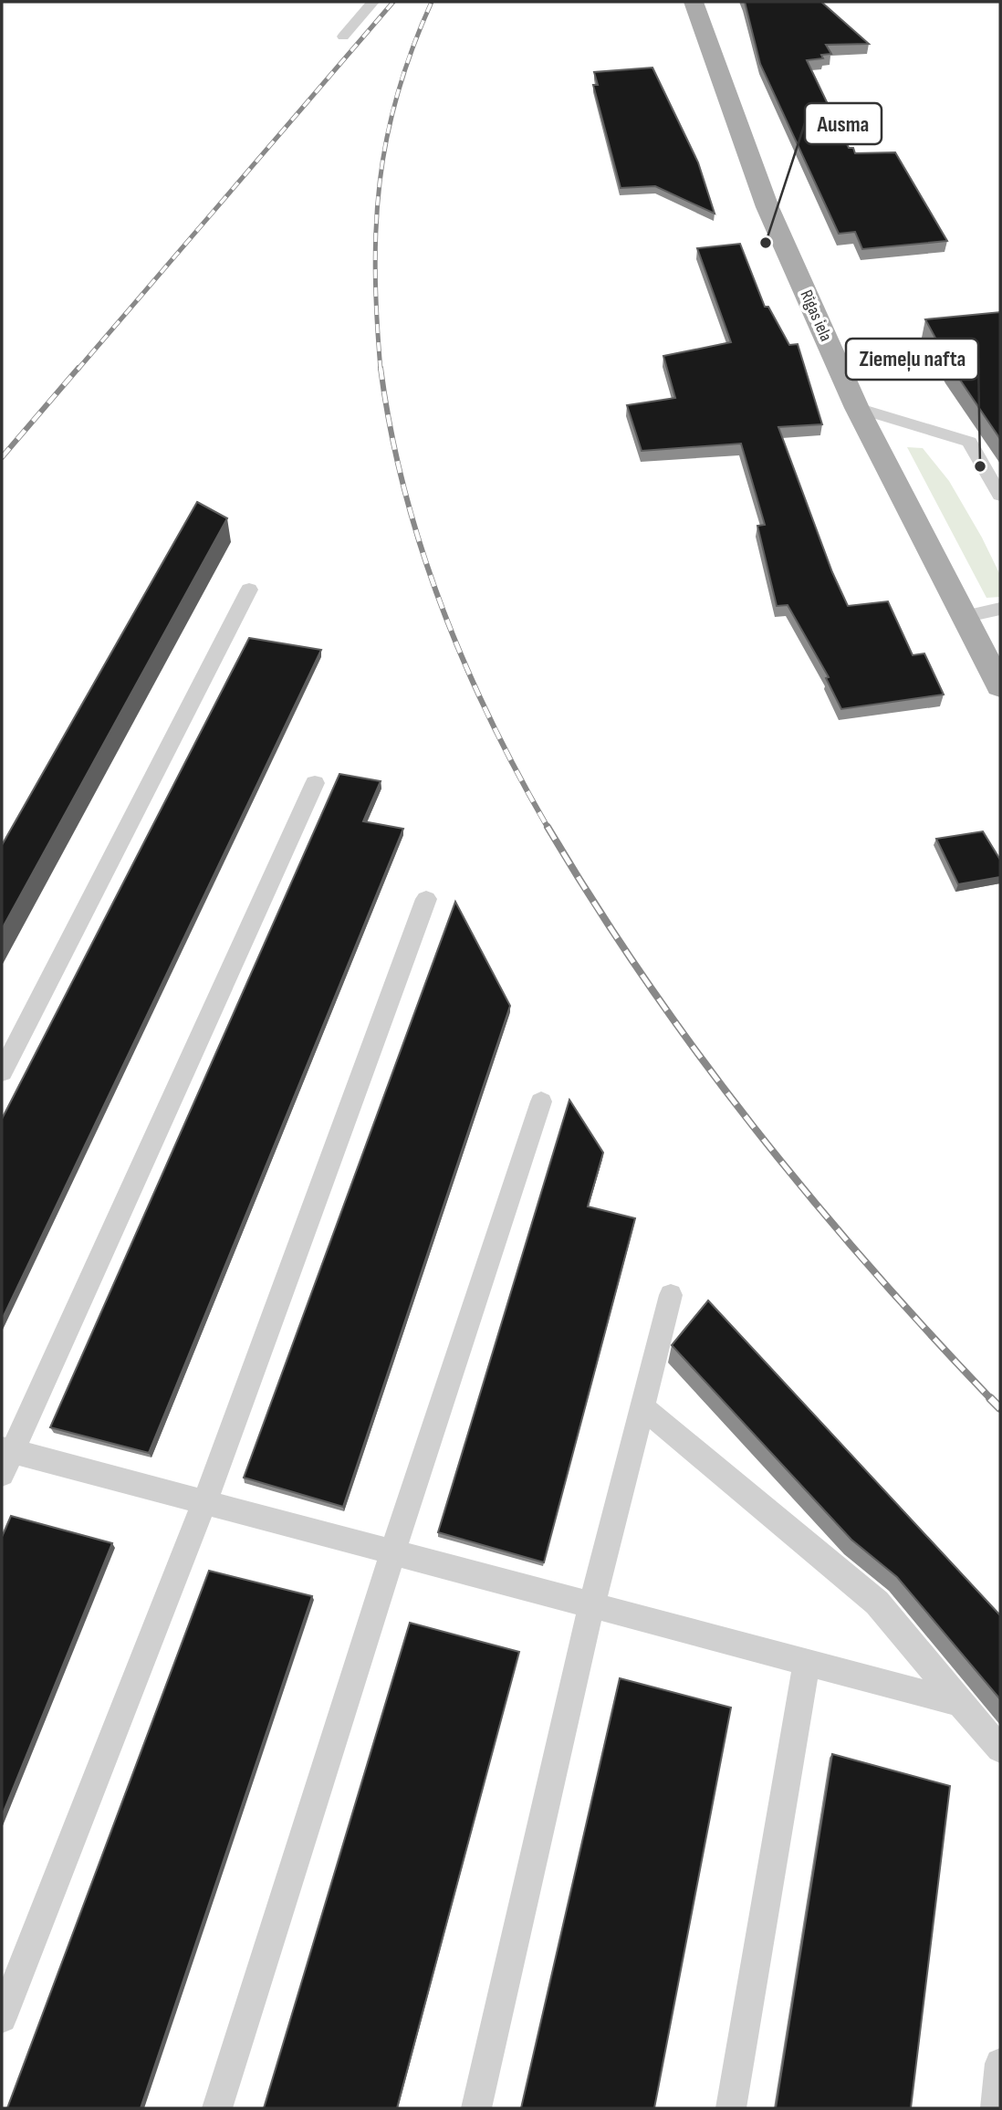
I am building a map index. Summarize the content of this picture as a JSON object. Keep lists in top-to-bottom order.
{
  "streets": {
    "main road": ["Rīgas iela"]
  },
  "places": ["Ausma", "Ziemeļu nafta"]
}
